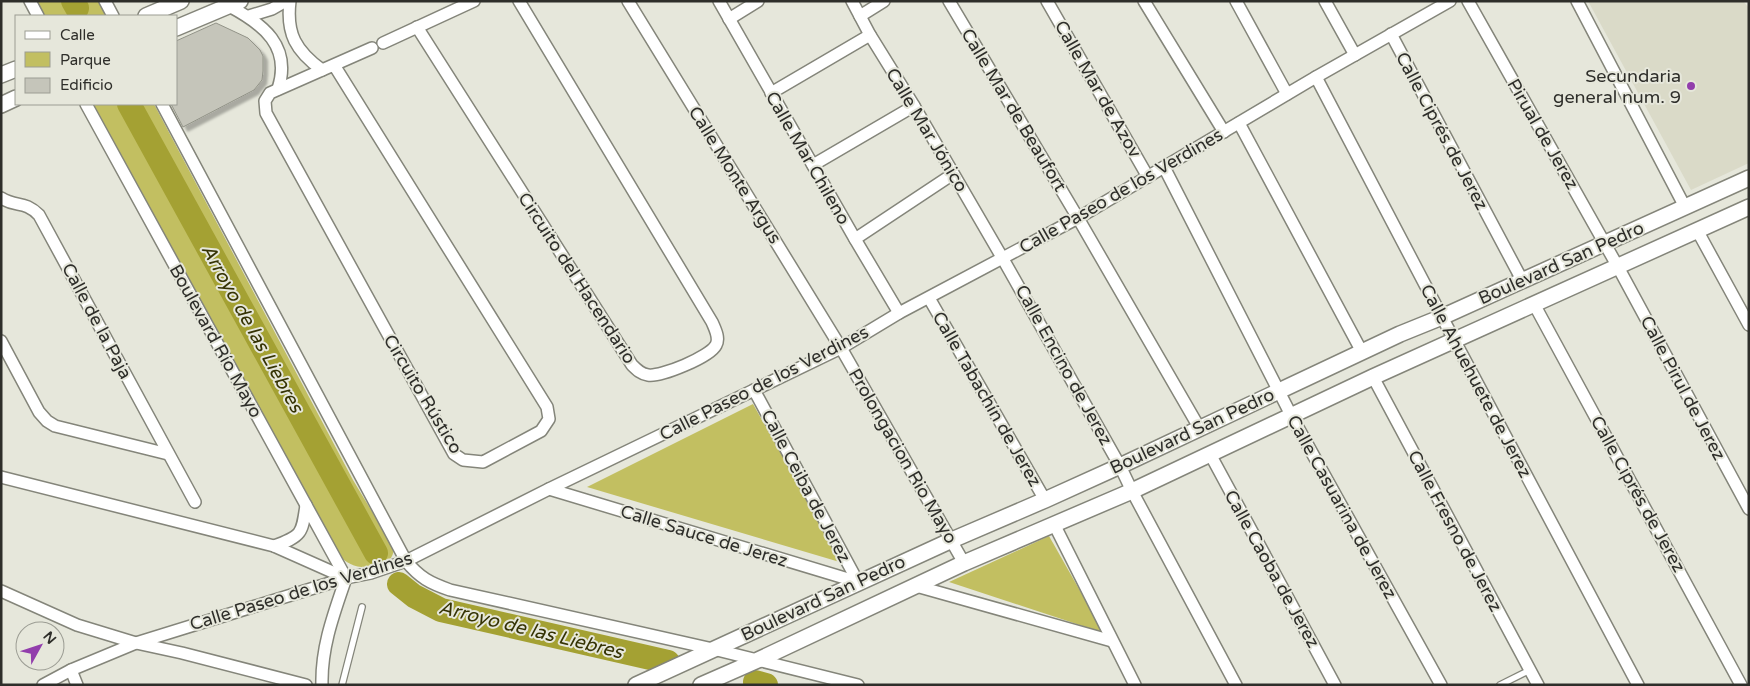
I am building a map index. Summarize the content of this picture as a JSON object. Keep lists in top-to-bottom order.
{
  "streets": {
    "street": [
      "Calle Mar de Azov",
      "Calle Mar de Beaufort",
      "Calle Mar Jónico",
      "Calle Ciprés de Jerez",
      "Pirual de Jerez",
      "Calle Mar Chileno",
      "Calle Monte Argus",
      "Calle Paseo de los Verdines",
      "Boulevard San Pedro",
      "Circuito del Hacendario",
      "Calle de la Paja",
      "Boulevard Río Mayo",
      "Calle Encino de Jerez",
      "Calle Ahuehuete de Jerez",
      "Calle Pirul de Jerez",
      "Circuito Rústico",
      "Calle Tabachín de Jerez",
      "Prolongacion Rio Mayo",
      "Calle Ceiba de Jerez",
      "Calle Casuarina de Jerez",
      "Calle Fresno de Jerez",
      "Calle Sauce de Jerez",
      "Calle Caoba de Jerez"
    ]
  },
  "crossings": [
    ["Calle Mar de Azov", "Calle Paseo de los Verdines"],
    ["Calle Mar de Beaufort", "Calle Paseo de los Verdines"],
    ["Calle Mar Jónico", "Calle Paseo de los Verdines"],
    ["Calle Mar Jónico", "Calle Encino de Jerez"],
    ["Calle Ciprés de Jerez", "Calle Paseo de los Verdines"],
    ["Calle Ciprés de Jerez", "Boulevard San Pedro"],
    ["Pirual de Jerez", "Boulevard San Pedro"],
    ["Pirual de Jerez", "Calle Pirul de Jerez"],
    ["Calle Mar Chileno", "Calle Paseo de los Verdines"],
    ["Calle Monte Argus", "Calle Paseo de los Verdines"],
    ["Calle Monte Argus", "Prolongacion Rio Mayo"],
    ["Calle Paseo de los Verdines", "Boulevard Río Mayo"],
    ["Calle Paseo de los Verdines", "Calle Encino de Jerez"],
    ["Calle Paseo de los Verdines", "Calle Ahuehuete de Jerez"],
    ["Calle Paseo de los Verdines", "Calle Tabachín de Jerez"],
    ["Calle Paseo de los Verdines", "Prolongacion Rio Mayo"],
    ["Calle Paseo de los Verdines", "Calle Ceiba de Jerez"],
    ["Calle Paseo de los Verdines", "Calle Casuarina de Jerez"],
    ["Calle Paseo de los Verdines", "Calle Sauce de Jerez"],
    ["Boulevard San Pedro", "Calle Encino de Jerez"],
    ["Boulevard San Pedro", "Calle Ahuehuete de Jerez"],
    ["Boulevard San Pedro", "Calle Pirul de Jerez"],
    ["Boulevard San Pedro", "Calle Tabachín de Jerez"],
    ["Boulevard San Pedro", "Prolongacion Rio Mayo"],
    ["Boulevard San Pedro", "Calle Ceiba de Jerez"],
    ["Boulevard San Pedro", "Calle Casuarina de Jerez"],
    ["Boulevard San Pedro", "Calle Fresno de Jerez"],
    ["Boulevard San Pedro", "Calle Sauce de Jerez"],
    ["Boulevard San Pedro", "Calle Caoba de Jerez"],
    ["Calle Ceiba de Jerez", "Calle Sauce de Jerez"]
  ],
  "water": ["Arroyo de las Liebres"],
  "places": ["Secundaria general num. 9"],
  "legend": ["Calle", "Parque", "Edificio"],
  "north": "top right"
}
